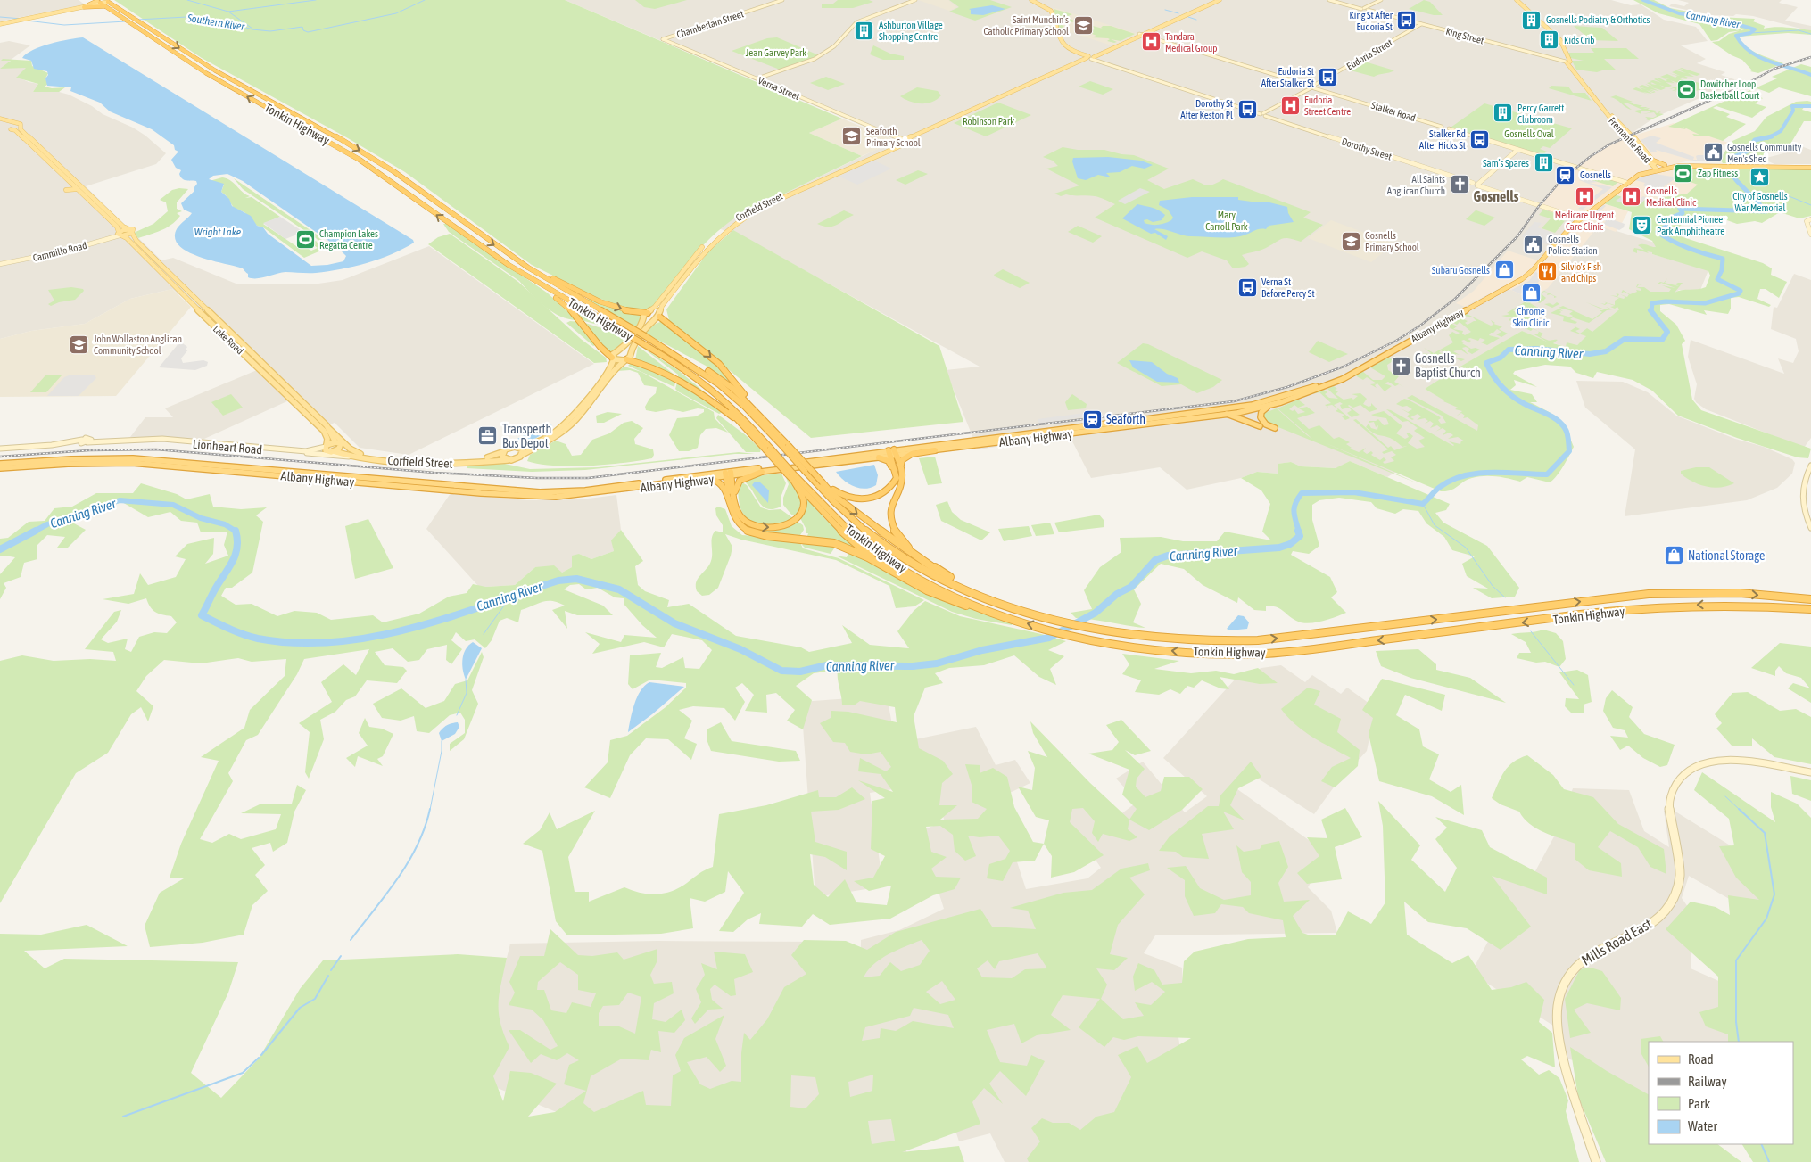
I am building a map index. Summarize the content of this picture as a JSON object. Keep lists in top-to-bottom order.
{
  "streets": {
    "highway": ["Tonkin Highway", "Albany Highway"],
    "main road": [
      "Chamberlain Street",
      "King Street",
      "Eudoria Street",
      "Verna Street",
      "Stalker Road",
      "Fremantle Road",
      "Dorothy Street",
      "Corfield Street",
      "Cammillo Road",
      "Lake Road",
      "Lionheart Road",
      "Mills Road East"
    ]
  },
  "crossings": [
    ["Chamberlain Street", "Verna Street"],
    ["King Street", "Eudoria Street"],
    ["King Street", "Fremantle Road"],
    ["Eudoria Street", "Stalker Road"],
    ["Eudoria Street", "Dorothy Street"],
    ["Verna Street", "Corfield Street"],
    ["Stalker Road", "Corfield Street"],
    ["Fremantle Road", "Albany Highway"],
    ["Dorothy Street", "Corfield Street"],
    ["Dorothy Street", "Albany Highway"],
    ["Corfield Street", "Lake Road"],
    ["Corfield Street", "Lionheart Road"],
    ["Cammillo Road", "Lake Road"]
  ],
  "districts": ["Gosnells"],
  "water": ["Canning River", "Southern River", "Wright Lake"],
  "parks": [
    "Jean Garvey Park",
    "Robinson Park",
    "Gosnells Oval",
    "Mary Carroll Park"
  ],
  "places": {
    "building": [
      "Gosnells Podiatry & Orthotics",
      "Ashburton Village Shopping Centre",
      "Kids Crib",
      "Percy Garrett Clubroom",
      "Sam’s Spares"
    ],
    "bus stop": [
      "King St After Eudoria St",
      "Eudoria St After Stalker St",
      "Dorothy St After Keston Pl",
      "Stalker Rd After Hicks St",
      "Verna St Before Percy St"
    ],
    "school or university": [
      "Saint Munchin’s Catholic Primary School",
      "Seaforth Primary School",
      "Gosnells Primary School",
      "John Wollaston Anglican Community School"
    ],
    "hospital": [
      "Tandara Medical Group",
      "Eudoria Street Centre",
      "Medicare Urgent Care Clinic",
      "Gosnells Medical Clinic"
    ],
    "sports": ["Dowitcher Loop Basketball Court", "Zap Fitness", "Champion Lakes Regatta Centre"],
    "public building": ["Gosnells Community Men's Shed", "Gosnells Police Station"],
    "station": ["Gosnells", "Seaforth"],
    "place": ["City of Gosnells War Memorial"],
    "church": ["All Saints Anglican Church", "Gosnells Baptist Church"],
    "theatre": ["Centennial Pioneer Park Amphitheatre"],
    "shop": ["Subaru Gosnells", "Chrome Skin Clinic", "National Storage"],
    "restaurant": ["Silvio's Fish and Chips"],
    "office": ["Transperth Bus Depot"]
  },
  "legend": [
    "Road",
    "Railway",
    "Park",
    "Water"
  ]
}
